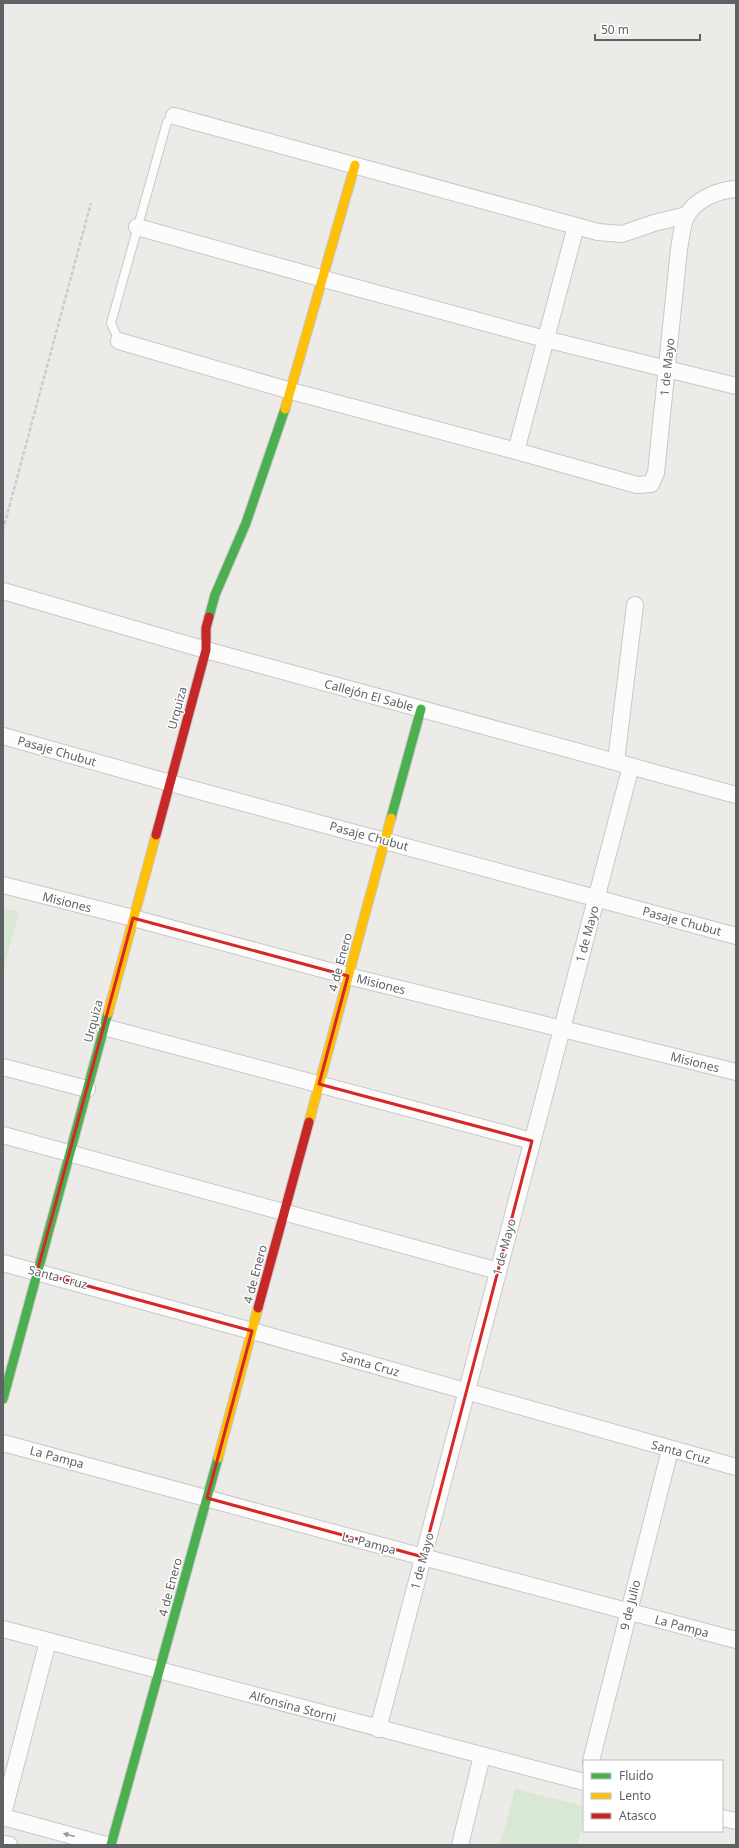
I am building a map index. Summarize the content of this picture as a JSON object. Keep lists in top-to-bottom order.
{
  "streets": {
    "street": [
      "1 de Mayo",
      "Callejón El Sable",
      "Urquiza",
      "Pasaje Chubut",
      "Misiones",
      "4 de Enero",
      "Santa Cruz",
      "La Pampa",
      "9 de Julio",
      "Alfonsina Storni"
    ]
  },
  "crossings": [
    ["1 de Mayo", "Callejón El Sable"],
    ["1 de Mayo", "Pasaje Chubut"],
    ["1 de Mayo", "Misiones"],
    ["1 de Mayo", "Santa Cruz"],
    ["1 de Mayo", "La Pampa"],
    ["1 de Mayo", "Alfonsina Storni"],
    ["Callejón El Sable", "Urquiza"],
    ["Callejón El Sable", "4 de Enero"],
    ["Urquiza", "Pasaje Chubut"],
    ["Urquiza", "Misiones"],
    ["Urquiza", "Santa Cruz"],
    ["Pasaje Chubut", "4 de Enero"],
    ["Misiones", "4 de Enero"],
    ["4 de Enero", "Santa Cruz"],
    ["4 de Enero", "La Pampa"],
    ["4 de Enero", "Alfonsina Storni"],
    ["Santa Cruz", "9 de Julio"],
    ["La Pampa", "9 de Julio"]
  ],
  "legend": ["Fluido", "Lento", "Atasco"],
  "scale_bar": "50 m"
}
